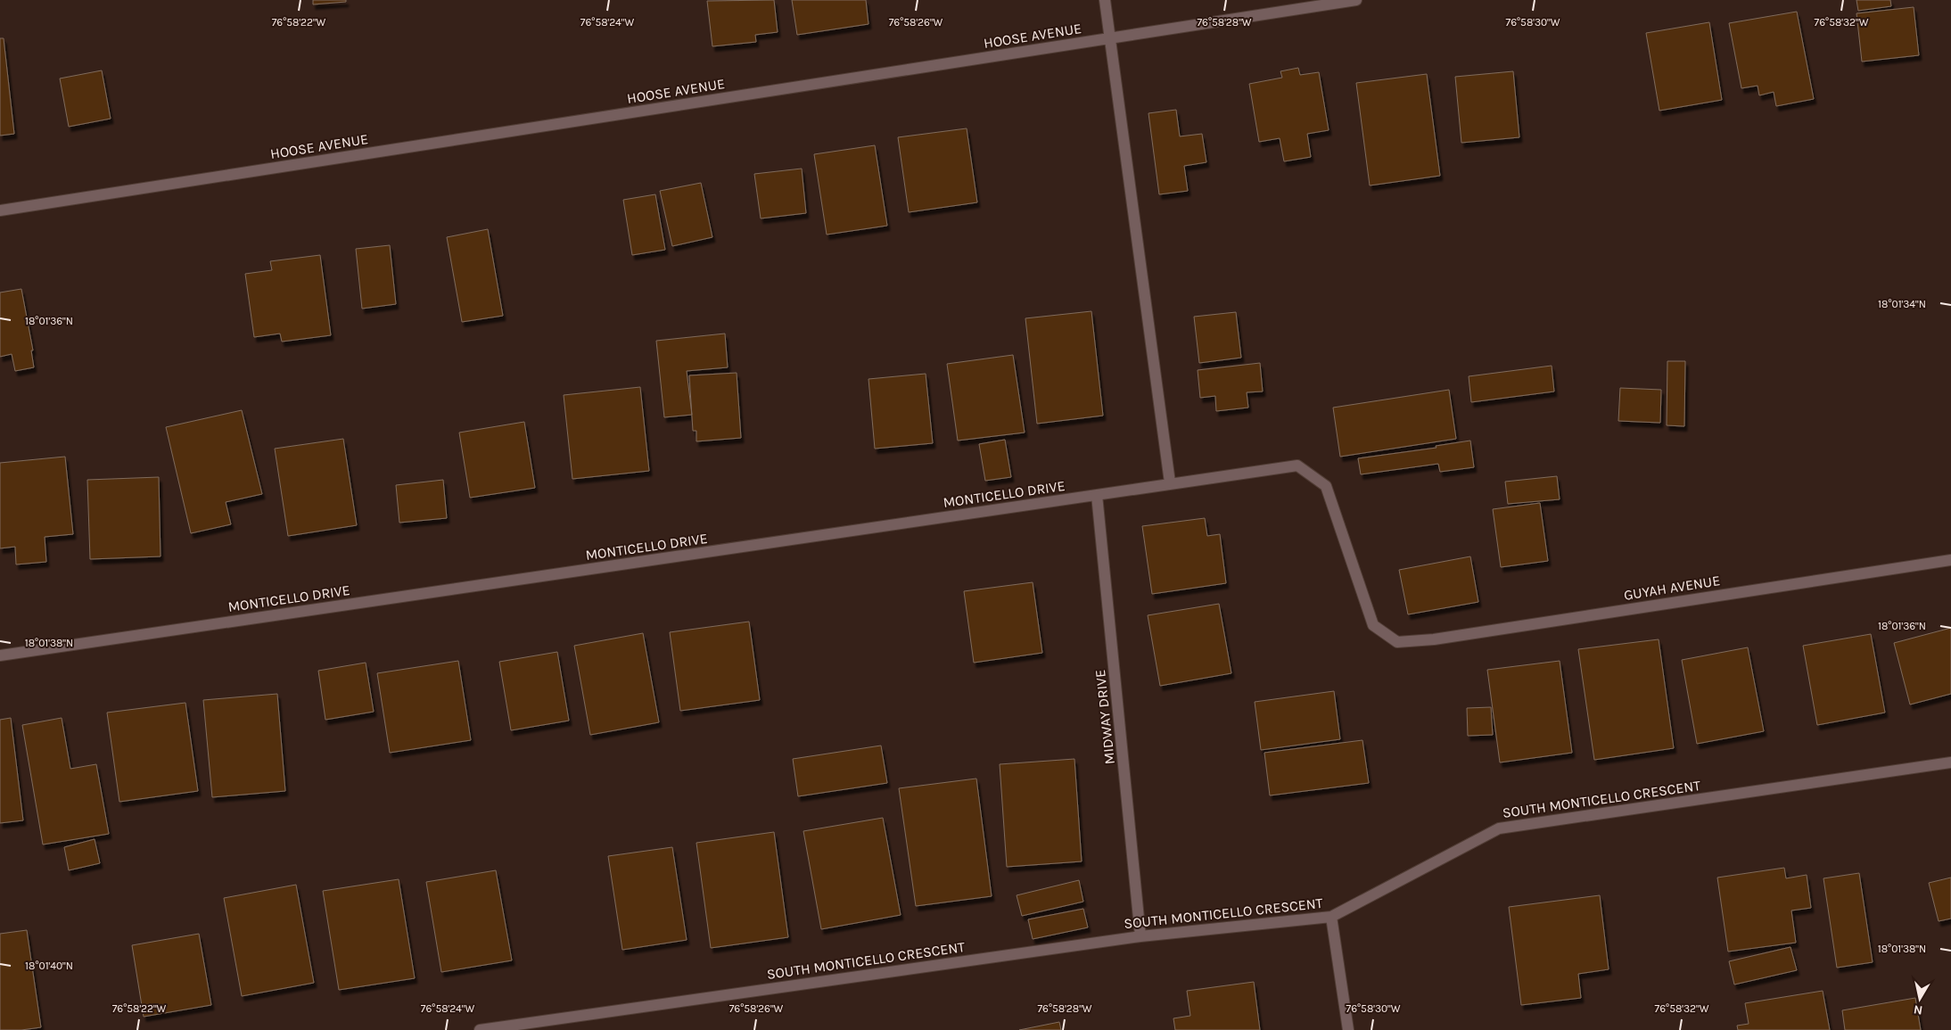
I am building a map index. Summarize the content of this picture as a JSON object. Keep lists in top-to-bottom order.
{
  "streets": {
    "street": [
      "HOOSE AVENUE",
      "MONTICELLO DRIVE",
      "GUYAH AVENUE",
      "MIDWAY DRIVE",
      "SOUTH MONTICELLO CRESCENT"
    ]
  },
  "crossings": [
    ["MONTICELLO DRIVE", "GUYAH AVENUE"],
    ["MONTICELLO DRIVE", "MIDWAY DRIVE"],
    ["MIDWAY DRIVE", "SOUTH MONTICELLO CRESCENT"]
  ],
  "north": "bottom",
  "coordinates": [
    "76°58'22\"W",
    "76°58'24\"W",
    "76°58'26\"W",
    "76°58'28\"W",
    "76°58'30\"W",
    "76°58'32\"W",
    "18°01'34\"N",
    "18°01'36\"N",
    "18°01'38\"N",
    "18°01'40\"N"
  ]
}
